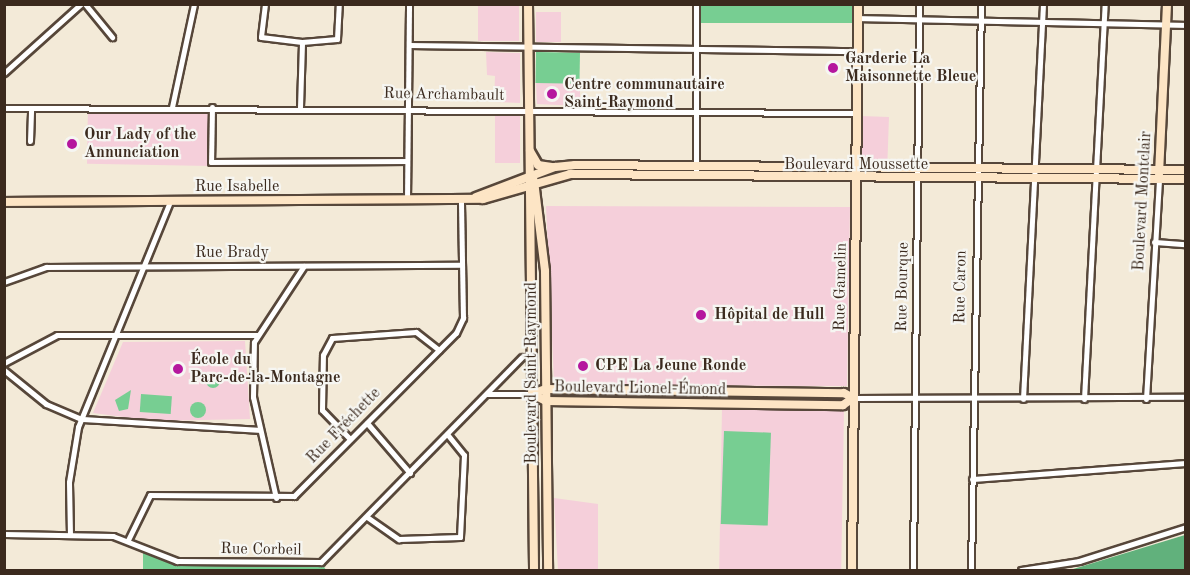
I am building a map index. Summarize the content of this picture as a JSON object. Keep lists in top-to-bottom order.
{
  "streets": {
    "street": [
      "Rue Archambault",
      "Boulevard Moussette",
      "Rue Isabelle",
      "Boulevard Montclair",
      "Rue Brady",
      "Rue Gamelin",
      "Rue Bourque",
      "Rue Caron",
      "Boulevard Saint-Raymond",
      "Boulevard Lionel-Émond",
      "Rue Fréchette",
      "Rue Corbeil"
    ]
  },
  "crossings": [
    ["Rue Archambault", "Rue Gamelin"],
    ["Rue Archambault", "Boulevard Saint-Raymond"],
    ["Boulevard Moussette", "Rue Isabelle"],
    ["Boulevard Moussette", "Boulevard Montclair"],
    ["Boulevard Moussette", "Rue Gamelin"],
    ["Boulevard Moussette", "Rue Bourque"],
    ["Boulevard Moussette", "Rue Caron"],
    ["Boulevard Moussette", "Boulevard Saint-Raymond"],
    ["Rue Isabelle", "Boulevard Saint-Raymond"],
    ["Rue Isabelle", "Rue Fréchette"],
    ["Boulevard Montclair", "Boulevard Lionel-Émond"],
    ["Rue Brady", "Rue Fréchette"],
    ["Rue Gamelin", "Boulevard Lionel-Émond"],
    ["Rue Bourque", "Boulevard Lionel-Émond"],
    ["Rue Caron", "Boulevard Lionel-Émond"],
    ["Boulevard Saint-Raymond", "Boulevard Lionel-Émond"],
    ["Rue Fréchette", "Rue Corbeil"]
  ],
  "places": [
    "Garderie La Maisonnette Bleue",
    "Centre communautaire Saint-Raymond",
    "Our Lady of the Annunciation",
    "Hôpital de Hull",
    "CPE La Jeune Ronde",
    "École du Parc-de-la-Montagne"
  ]
}
